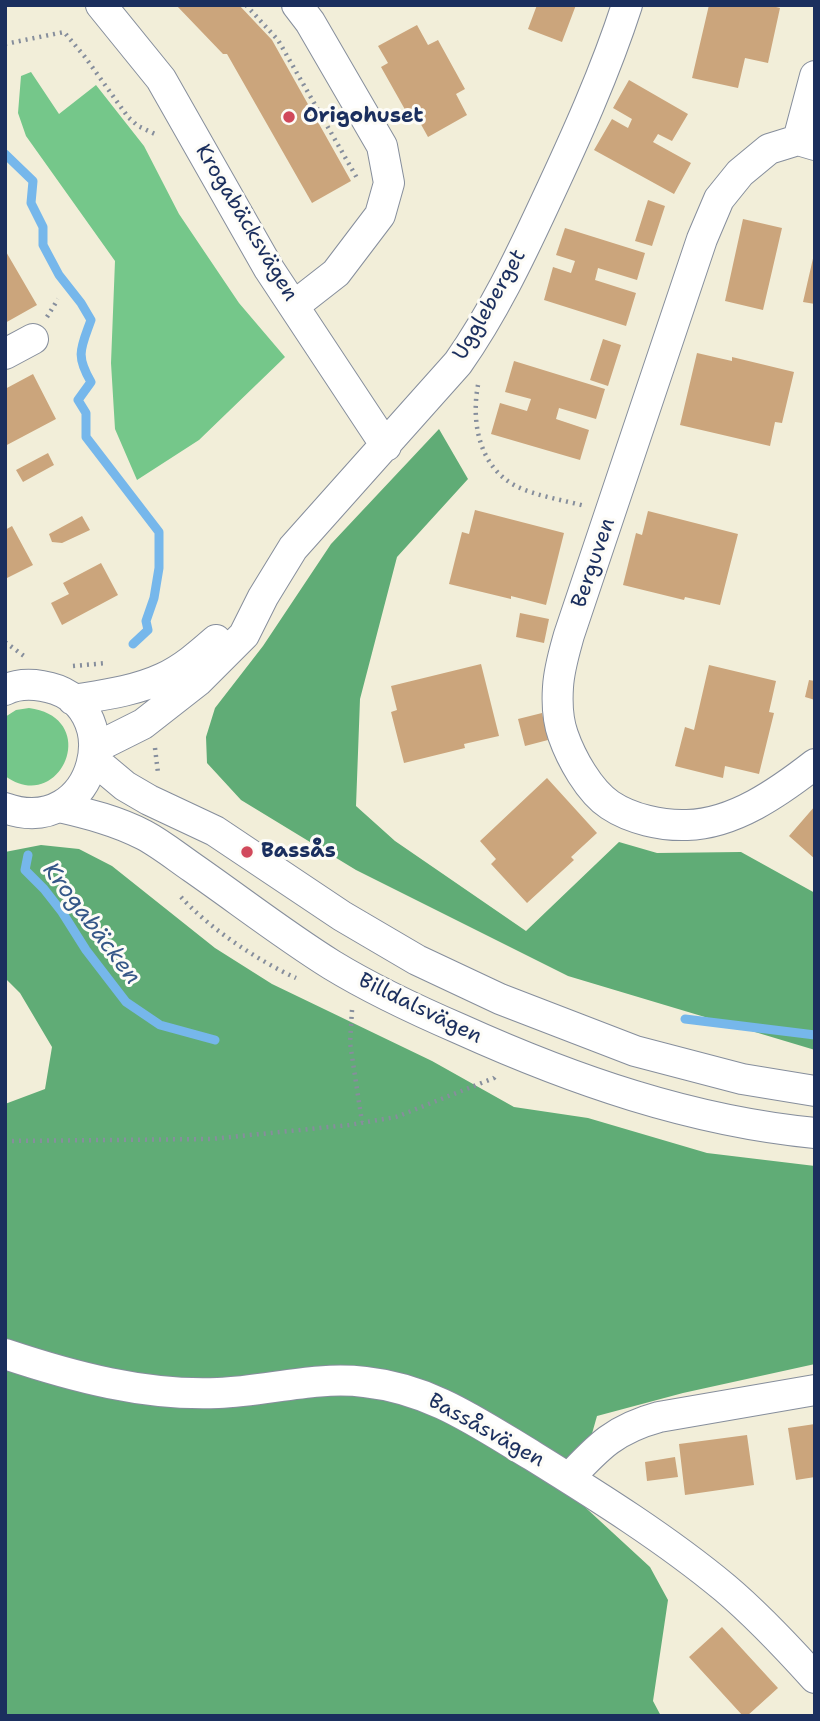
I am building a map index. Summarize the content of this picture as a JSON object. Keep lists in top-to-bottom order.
{
  "streets": {
    "street": [
      "Krogabäcksvägen",
      "Uggleberget",
      "Berguven",
      "Billdalsvägen",
      "Bassåsvägen"
    ]
  },
  "crossings": [
    ["Krogabäcksvägen", "Uggleberget"],
    ["Uggleberget", "Billdalsvägen"]
  ],
  "water": ["Krogabäcken"],
  "places": ["Origohuset", "Bassås"]
}
